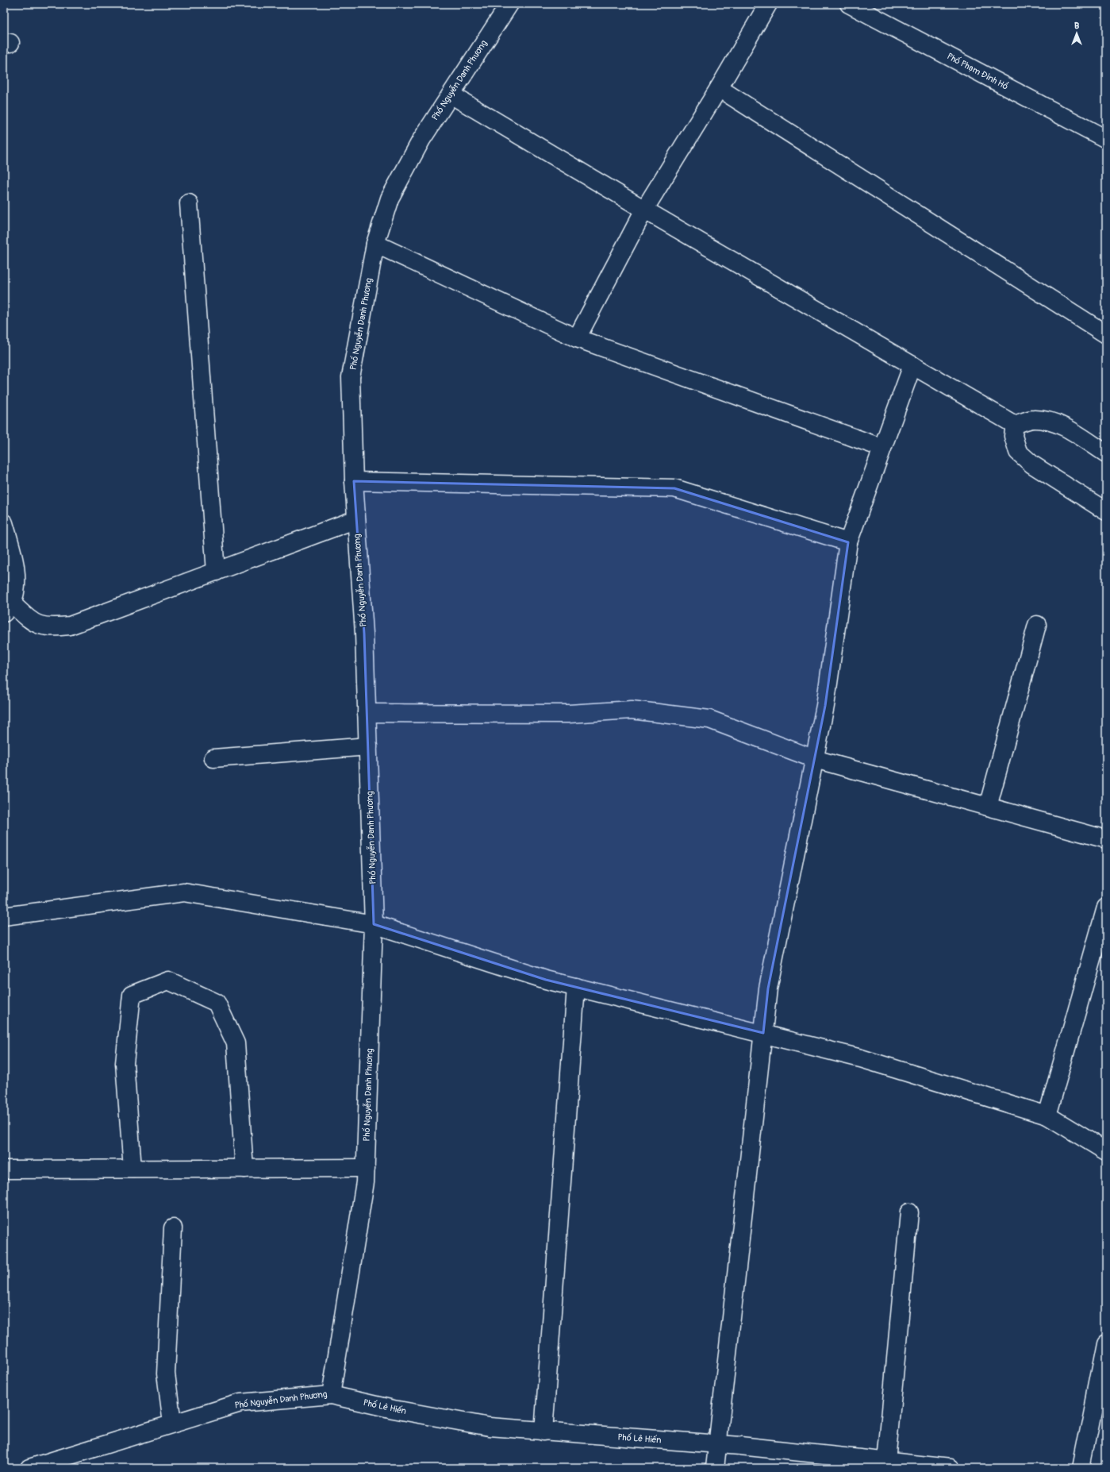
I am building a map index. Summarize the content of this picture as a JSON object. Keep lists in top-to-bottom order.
{
  "streets": {
    "street": ["Phố Phạm Đỉnh Hổ", "Phố Nguyễn Danh Phương", "Phố Lê Hiến"]
  },
  "crossings": [
    ["Phố Nguyễn Danh Phương", "Phố Lê Hiến"]
  ],
  "north": "top"
}
